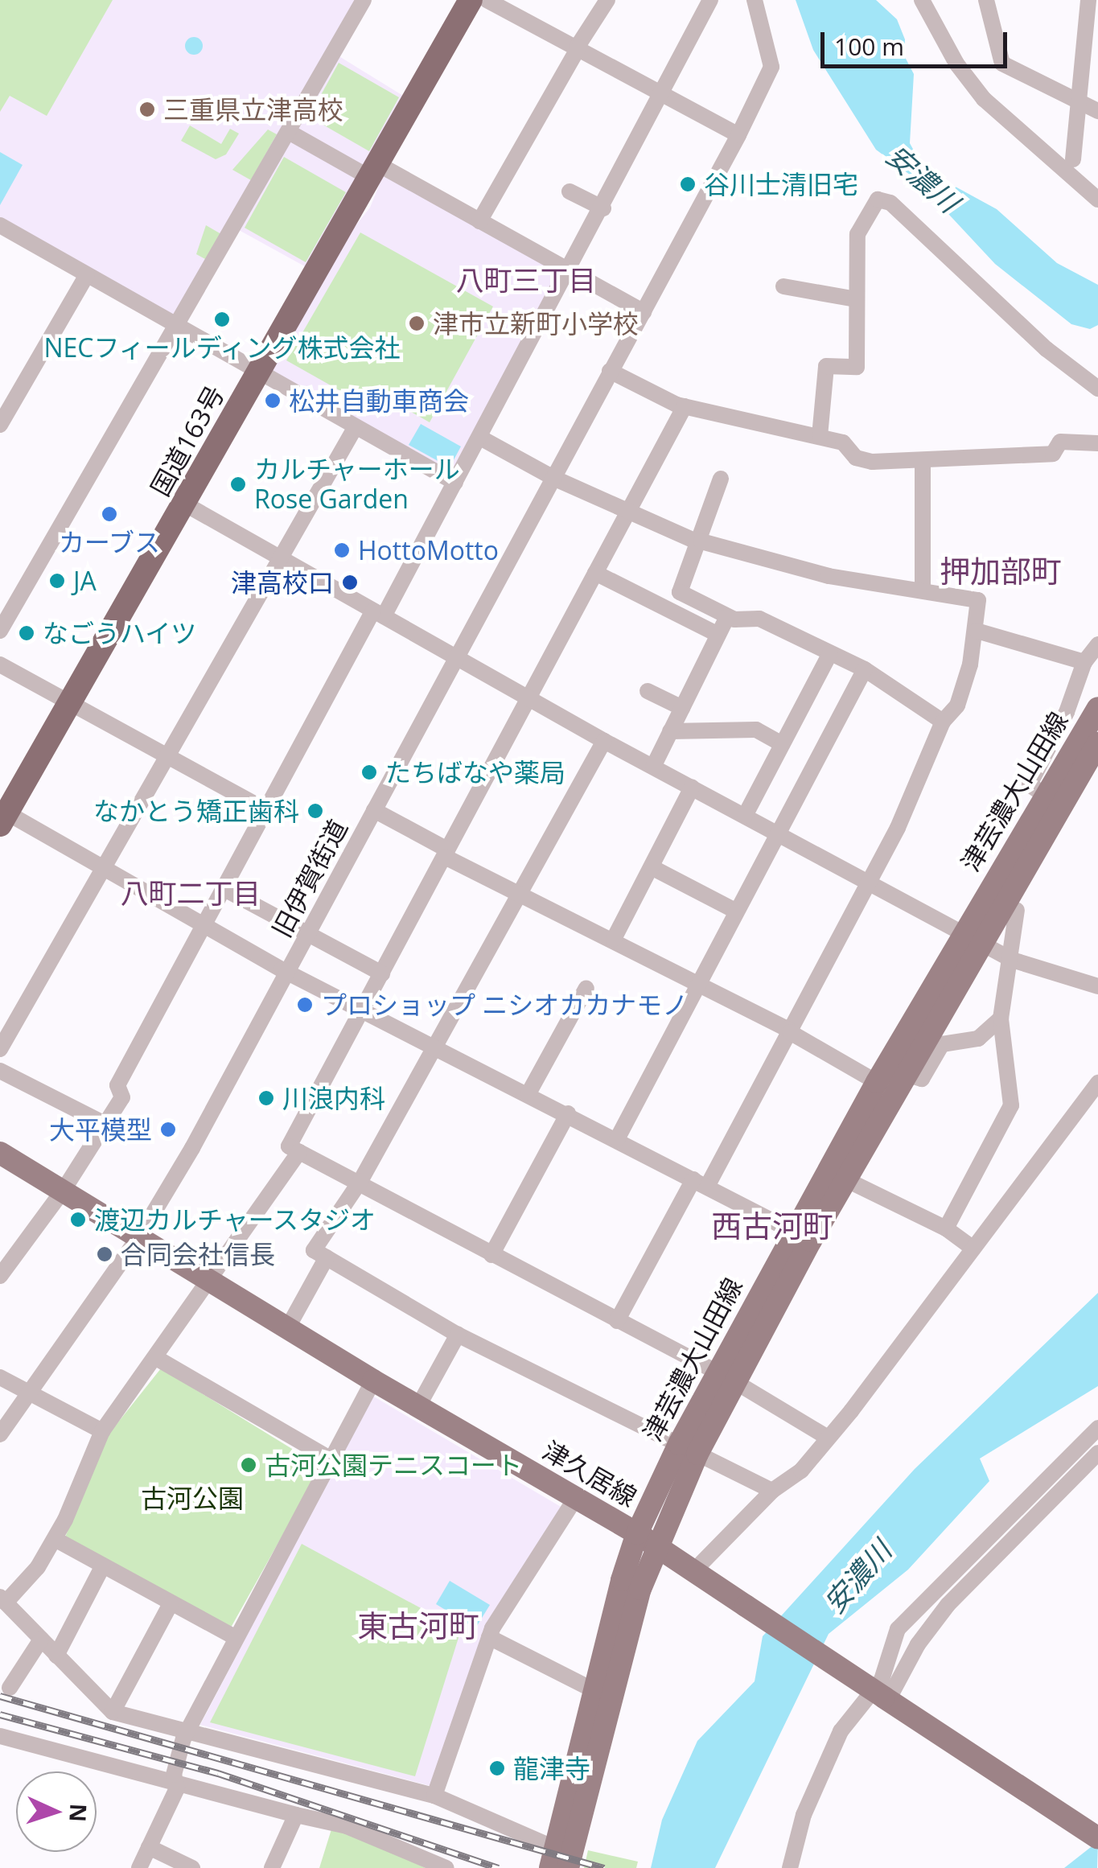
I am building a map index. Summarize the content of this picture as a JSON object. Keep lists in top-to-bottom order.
{
  "streets": {
    "highway": ["国道163号"],
    "main road": ["津芸濃大山田線", "津久居線"],
    "street": ["旧伊賀街道"]
  },
  "crossings": [
    ["津芸濃大山田線", "津久居線"],
    ["旧伊賀街道", "津久居線"]
  ],
  "districts": [
    "八町三丁目",
    "押加部町",
    "八町二丁目",
    "西古河町",
    "東古河町"
  ],
  "water": ["安濃川"],
  "parks": ["古河公園"],
  "places": [
    "三重県立津高校",
    "谷川士清旧宅",
    "NECフィールディング株式会社",
    "津市立新町小学校",
    "松井自動車商会",
    "カルチャーホール Rose Garden",
    "カーブス",
    "HottoMotto",
    "JA",
    "津高校口",
    "なごうハイツ",
    "たちばなや薬局",
    "なかとう矯正歯科",
    "プロショップ ニシオカカナモノ",
    "川浪内科",
    "大平模型",
    "渡辺カルチャースタジオ",
    "合同会社信長",
    "古河公園テニスコート",
    "龍津寺"
  ],
  "scale_bar": "100 m",
  "north": "right"
}
